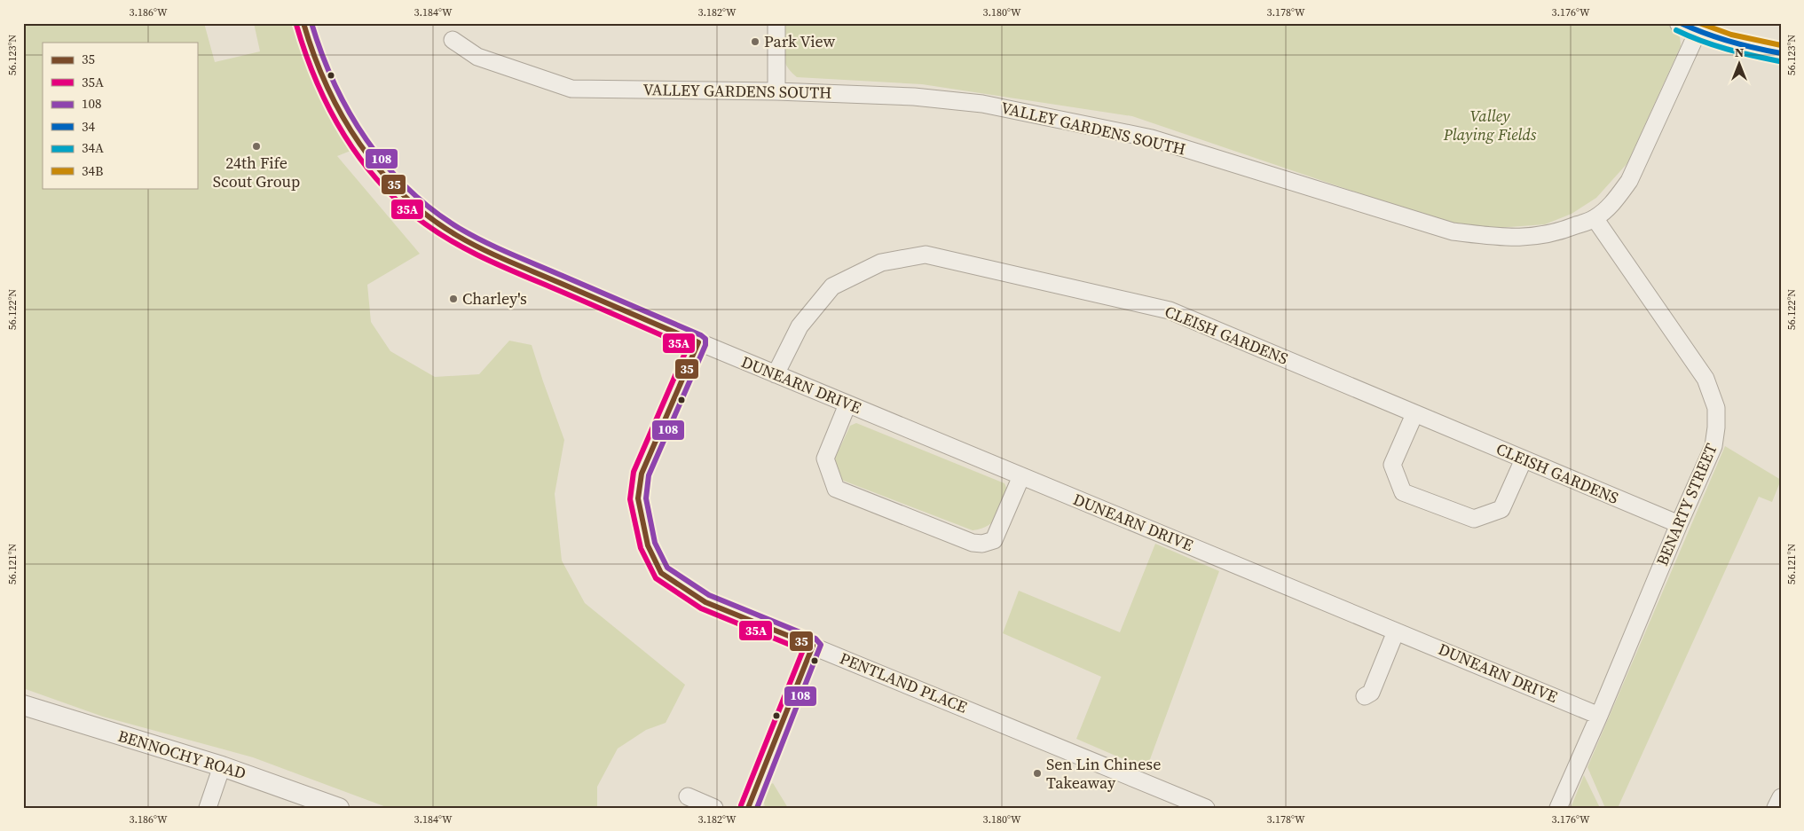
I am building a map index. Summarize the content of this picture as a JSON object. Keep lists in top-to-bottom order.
{
  "streets": {
    "street": [
      "VALLEY GARDENS SOUTH",
      "CLEISH GARDENS",
      "DUNEARN DRIVE",
      "BENARTY STREET",
      "PENTLAND PLACE",
      "BENNOCHY ROAD"
    ]
  },
  "crossings": [
    ["VALLEY GARDENS SOUTH", "BENARTY STREET"],
    ["CLEISH GARDENS", "DUNEARN DRIVE"],
    ["CLEISH GARDENS", "BENARTY STREET"],
    ["DUNEARN DRIVE", "BENARTY STREET"],
    ["DUNEARN DRIVE", "PENTLAND PLACE"]
  ],
  "parks": ["Valley Playing Fields"],
  "places": [
    "Park View",
    "24th Fife Scout Group",
    "Charley's",
    "Sen Lin Chinese Takeaway"
  ],
  "lines": [
    "transit line 35",
    "transit line 108",
    "transit line 34",
    "transit line 34B",
    "transit line 35A",
    "transit line 34A"
  ],
  "legend": [
    "35",
    "35A",
    "108",
    "34",
    "34A",
    "34B"
  ],
  "north": "top",
  "coordinates": [
    "3.186°W",
    "3.184°W",
    "3.182°W",
    "3.180°W",
    "3.178°W",
    "3.176°W",
    "56.123°N",
    "56.122°N",
    "56.121°N"
  ]
}
